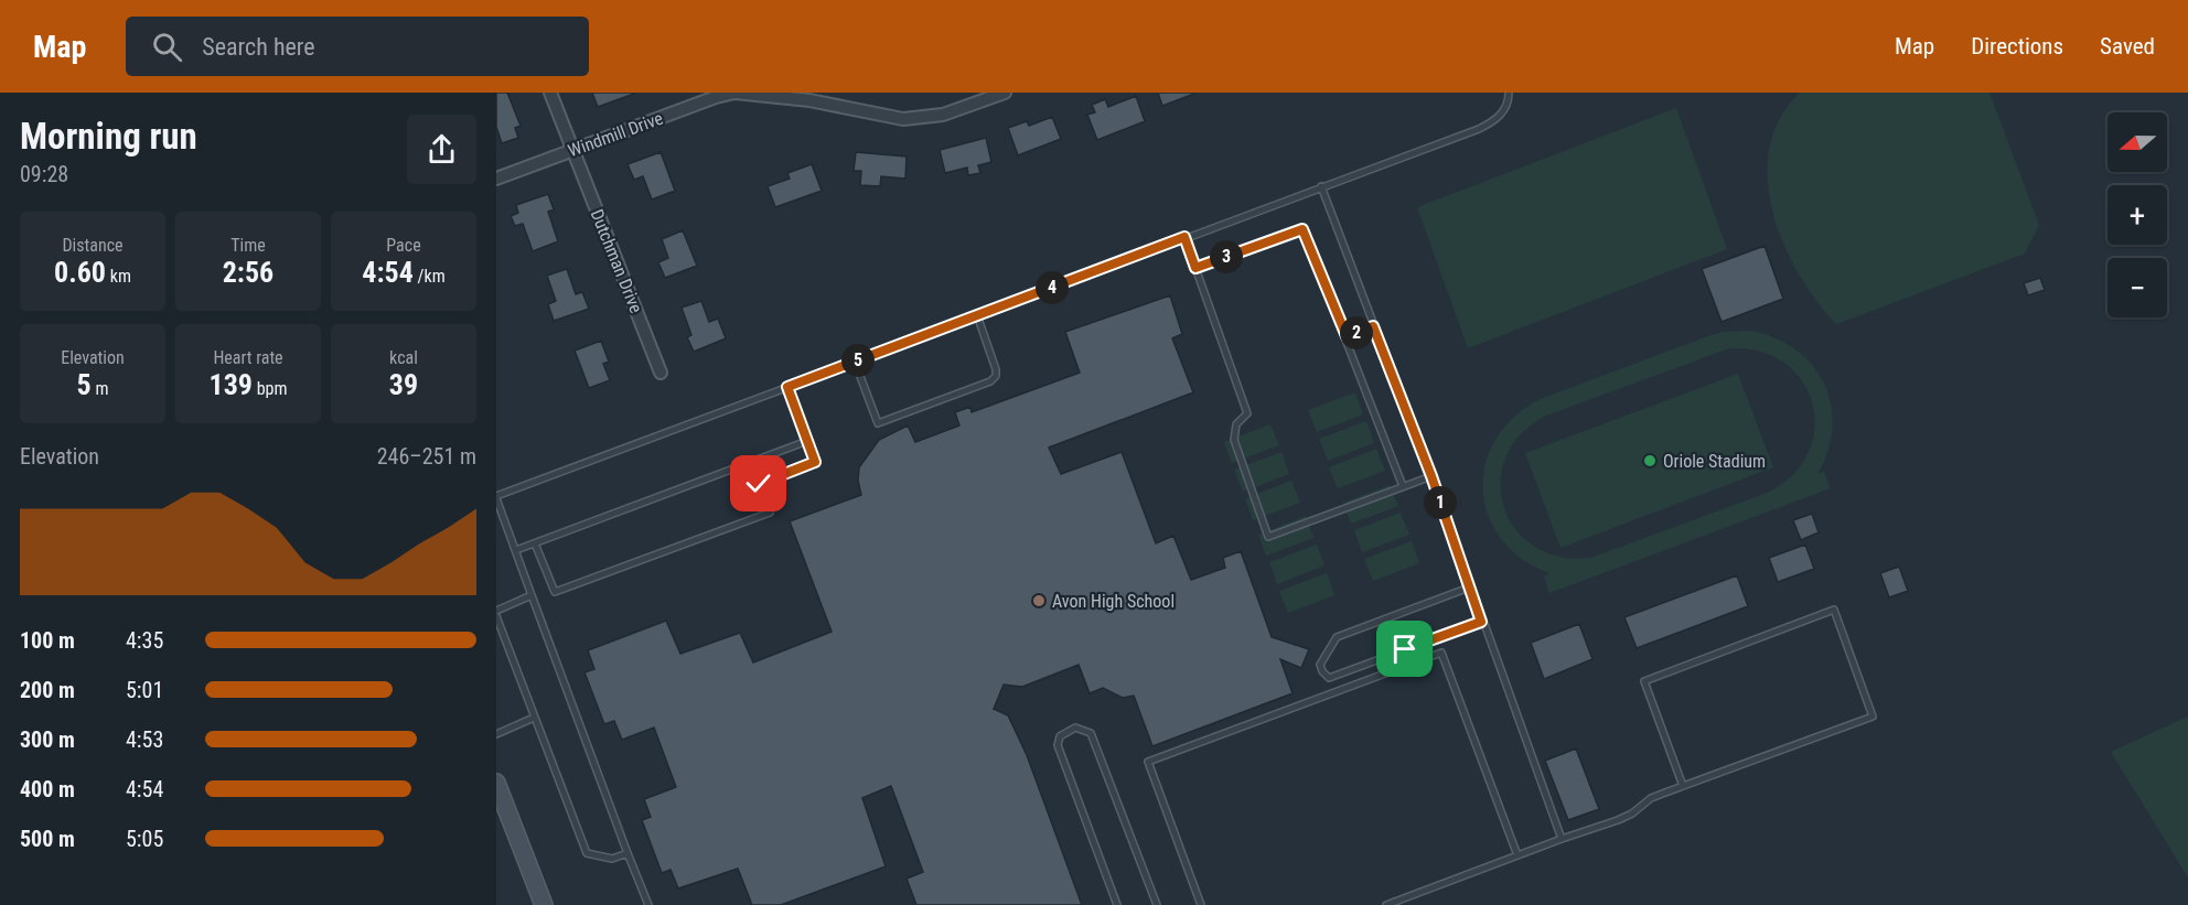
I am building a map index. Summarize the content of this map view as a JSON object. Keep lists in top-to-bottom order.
{
  "streets": {
    "street": ["Windmill Drive", "Dutchman Drive"]
  },
  "crossings": [
    ["Windmill Drive", "Dutchman Drive"]
  ],
  "places": ["Oriole Stadium", "Avon High School"],
  "north": "left",
  "page": {
    "header": "Map",
    "search": "Search here",
    "nav": ["Map", "Directions", "Saved"],
    "heading": ["Morning run", "09:28"],
    "map_buttons": ["+", "−"],
    "stats": [
      ["Distance", "0.60 km"],
      ["Time", "2:56"],
      ["Pace", "4:54 /km"],
      ["Elevation", "5 m"],
      ["Heart rate", "139 bpm"],
      ["kcal", "39"]
    ],
    "pins": [
      "3",
      "4",
      "2",
      "5",
      "1"
    ],
    "chart": ["Elevation", "246–251 m"],
    "list": [
      {
        "name": "100 m",
        "note": "4:35"
      },
      {
        "name": "200 m",
        "note": "5:01"
      },
      {
        "name": "300 m",
        "note": "4:53"
      },
      {
        "name": "400 m",
        "note": "4:54"
      },
      {
        "name": "500 m",
        "note": "5:05"
      }
    ]
  }
}
